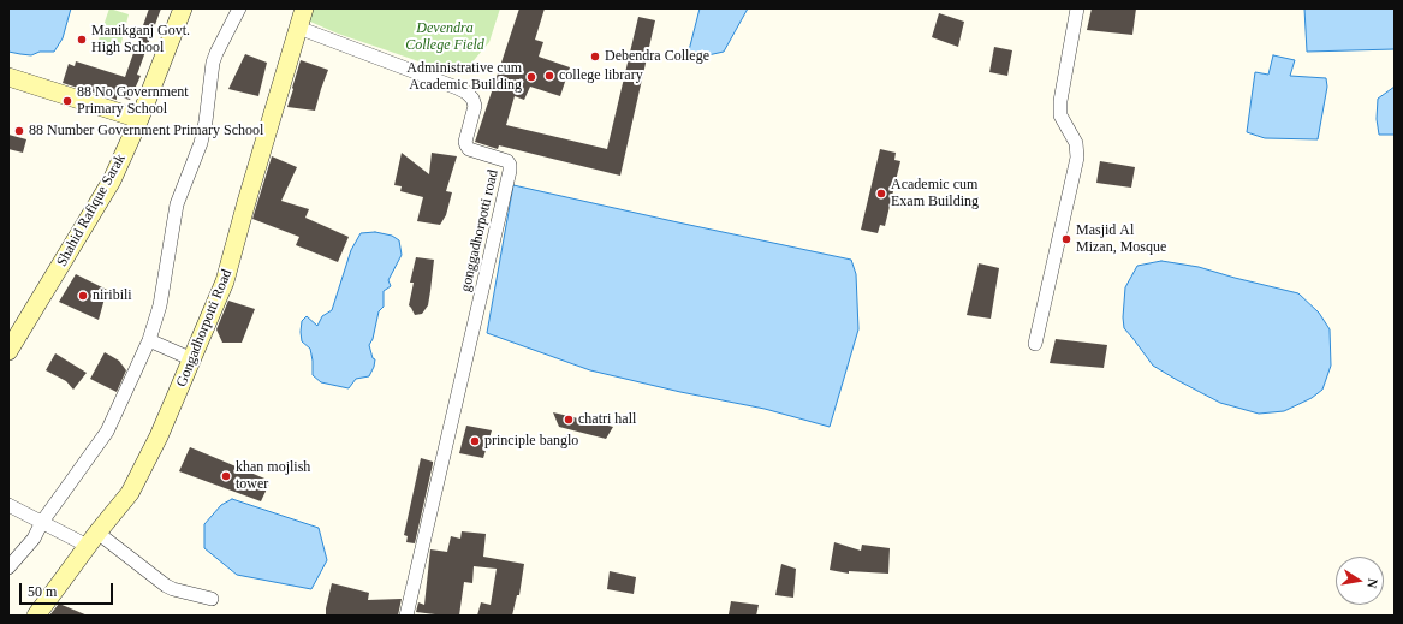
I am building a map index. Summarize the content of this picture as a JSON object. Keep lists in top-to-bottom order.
{
  "streets": {
    "street": ["Shahid Rafique Sarak", "gonggadhorpotti road", "Gongadhorpotti Road"]
  },
  "crossings": [
    ["gonggadhorpotti road", "Gongadhorpotti Road"]
  ],
  "parks": ["Devendra College Field"],
  "places": [
    "Manikganj Govt. High School",
    "Debendra College",
    "college library",
    "Administrative cum Academic Building",
    "88 No Government Primary School",
    "88 Number Government Primary School",
    "Academic cum Exam Building",
    "Masjid Al Mizan, Mosque",
    "niribili",
    "chatri hall",
    "principle banglo",
    "khan mojlish tower"
  ],
  "scale_bar": "50 m",
  "north": "right"
}
